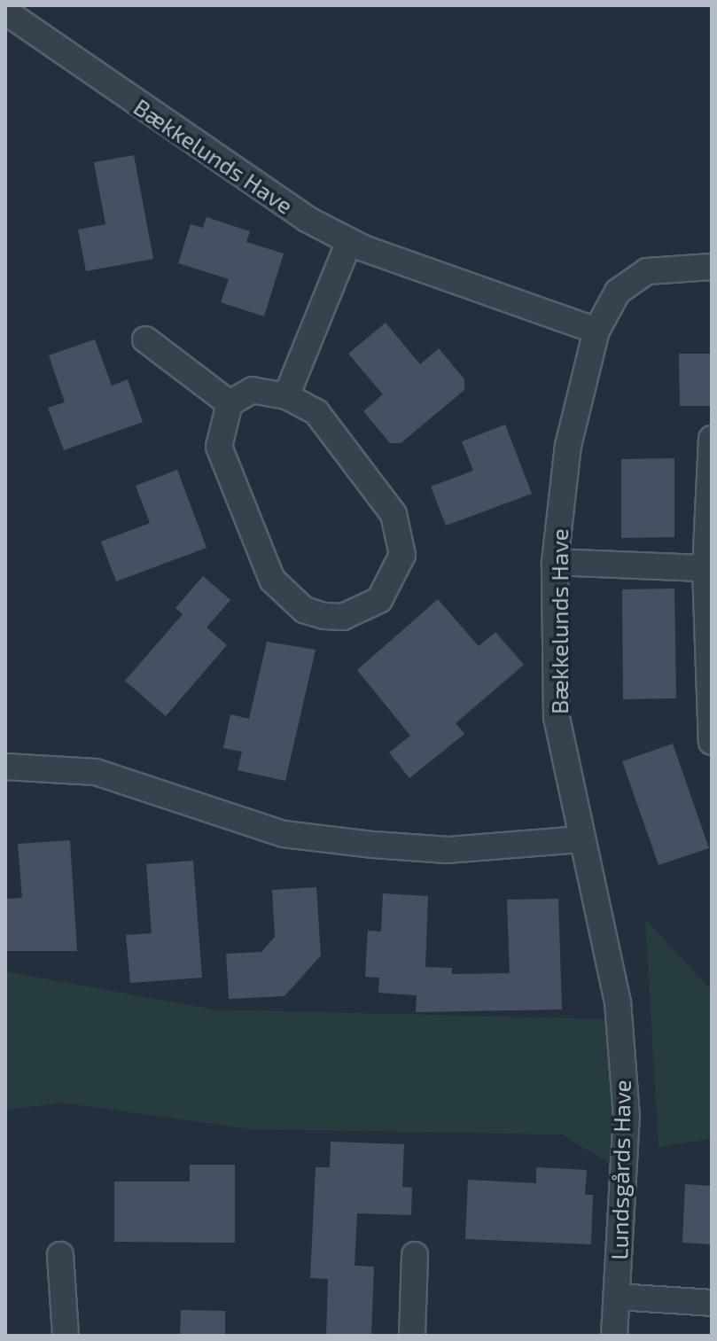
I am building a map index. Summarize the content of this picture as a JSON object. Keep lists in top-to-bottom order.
{
  "streets": {
    "street": ["Bækkelunds Have", "Lundsgårds Have"]
  },
  "crossings": [
    ["Bækkelunds Have", "Lundsgårds Have"]
  ]
}
